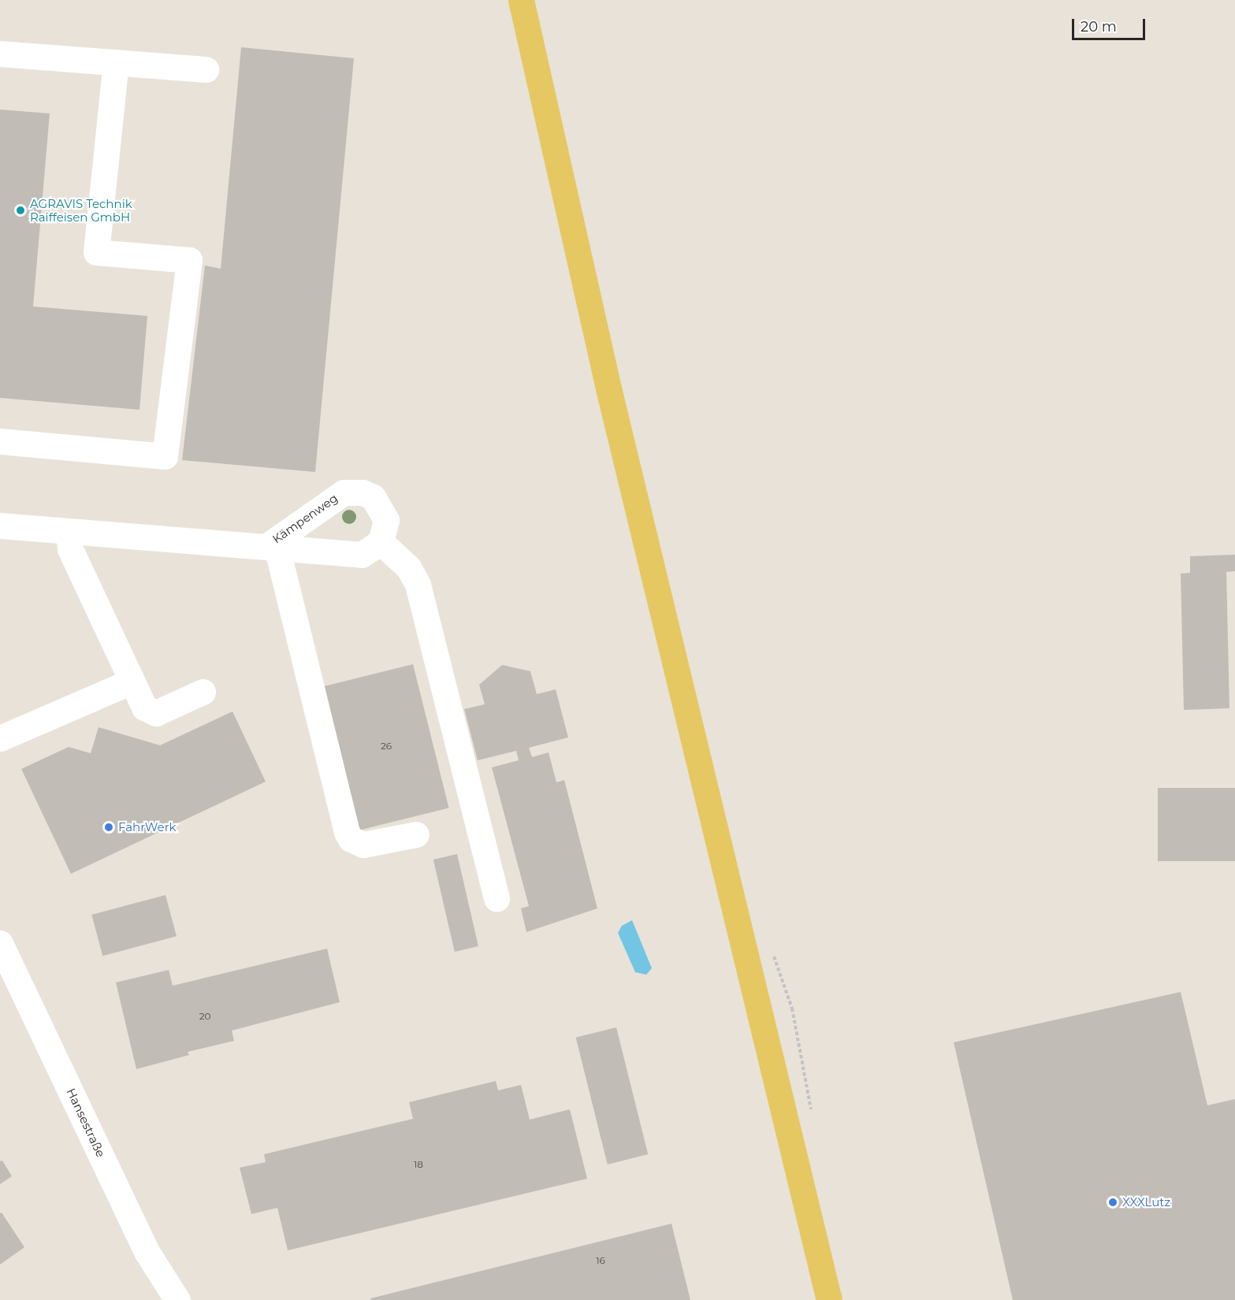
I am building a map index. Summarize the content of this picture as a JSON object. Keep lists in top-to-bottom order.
{
  "streets": {
    "street": ["Kämpenweg", "Hansestraße"]
  },
  "places": ["AGRAVIS Technik Raiffeisen GmbH", "FahrWerk", "XXXLutz"],
  "house_numbers": [
    "26",
    "20",
    "18",
    "16"
  ],
  "scale_bar": "20 m"
}
